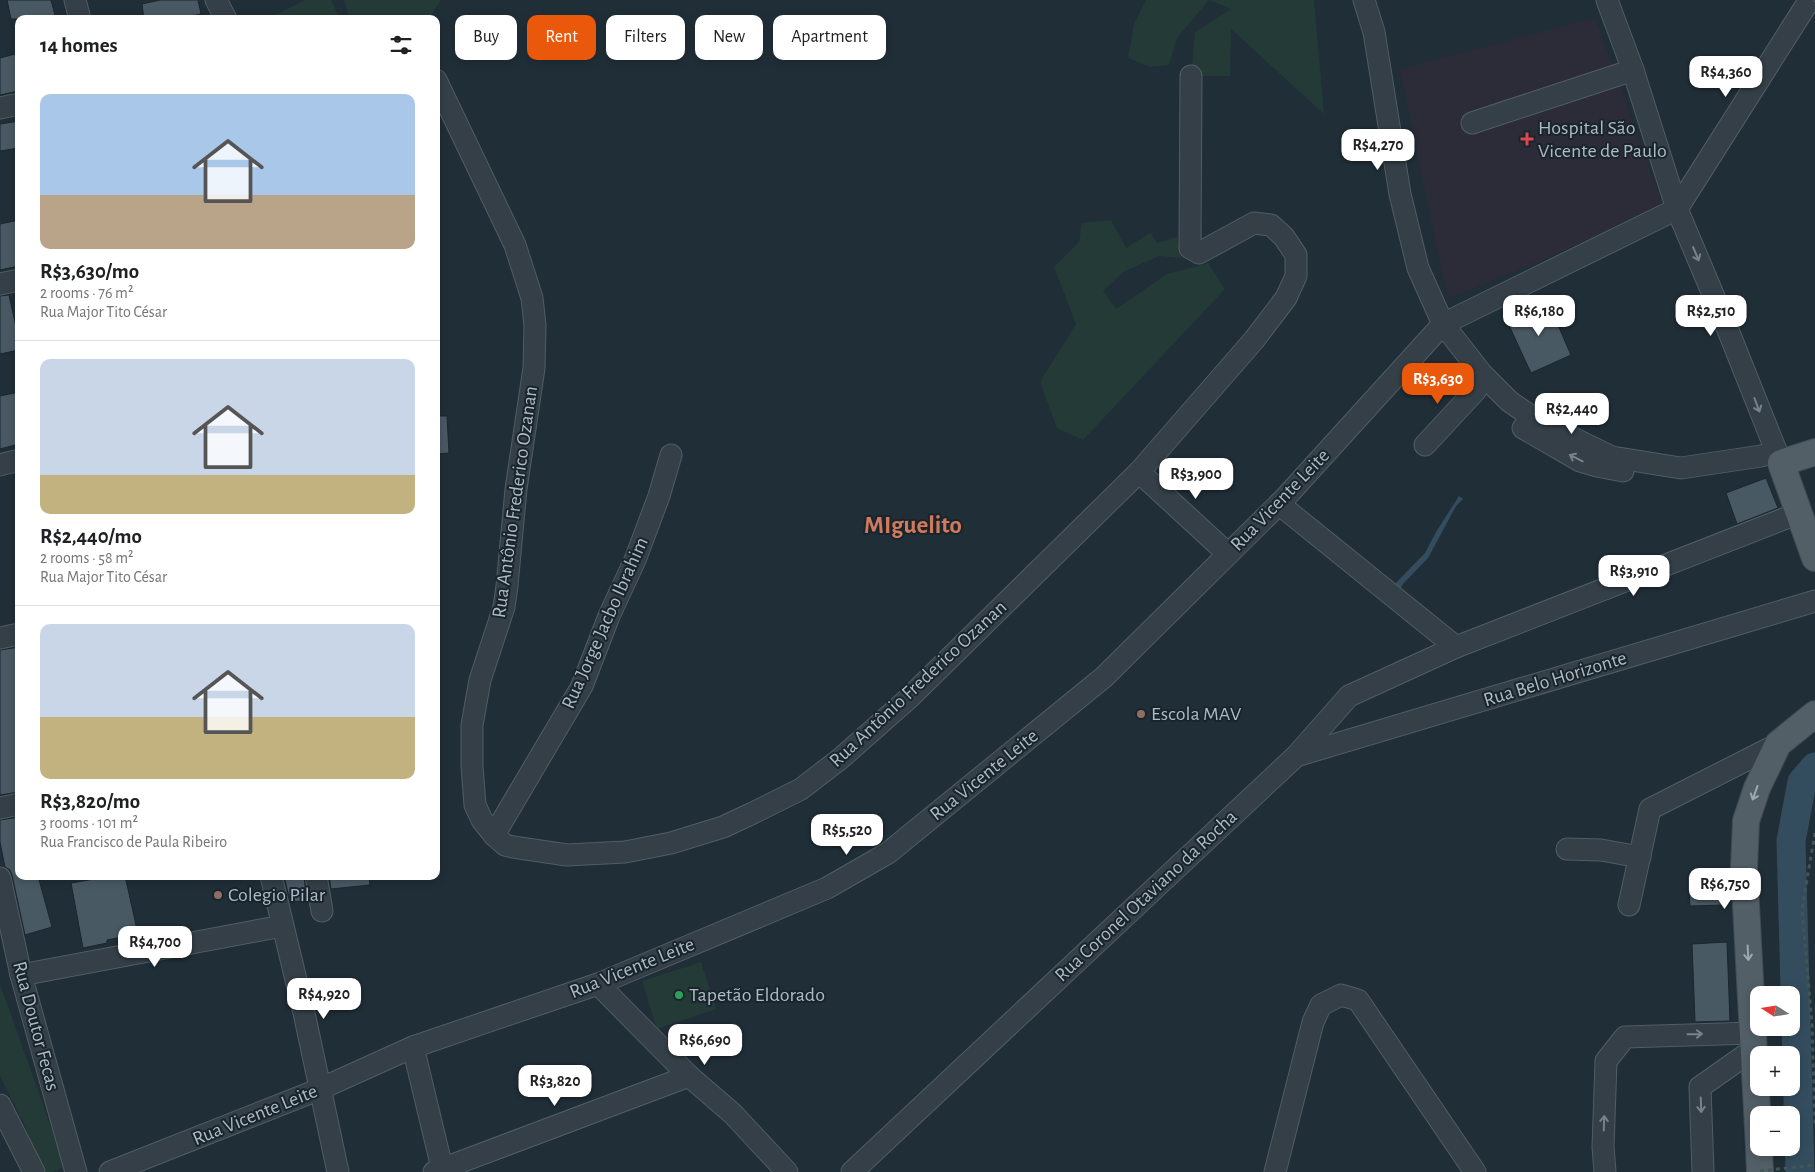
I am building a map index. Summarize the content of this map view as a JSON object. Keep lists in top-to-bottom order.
{
  "streets": {
    "street": [
      "Rua Vicente Leite",
      "Rua Antônio Frederico Ozanan",
      "Rua Jorge Jacbo Ibrahim",
      "Rua Belo Horizonte",
      "Rua Coronel Otaviano da Rocha",
      "Rua Doutor Fecas"
    ]
  },
  "crossings": [
    ["Rua Antônio Frederico Ozanan", "Rua Jorge Jacbo Ibrahim"],
    ["Rua Belo Horizonte", "Rua Coronel Otaviano da Rocha"]
  ],
  "districts": ["MIguelito"],
  "places": {
    "health": ["Hospital São Vicente de Paulo"],
    "other": ["Escola MAV", "Colegio Pilar", "Tapetão Eldorado"]
  },
  "north": "left",
  "page": {
    "chip": [
      "Buy",
      "Rent",
      "Filters",
      "New",
      "Apartment"
    ],
    "heading": "14 homes",
    "price": [
      "R$4,360",
      "R$4,270",
      "R$6,180",
      "R$2,510",
      "R$3,630",
      "R$2,440",
      "R$3,900",
      "R$3,910",
      "R$5,520",
      "R$6,750",
      "R$4,700",
      "R$4,920",
      "R$6,690",
      "R$3,820"
    ],
    "list": [
      {
        "name": "R$3,630/mo",
        "note": "2 rooms · 76 m² · Rua Major Tito César"
      },
      {
        "name": "R$2,440/mo",
        "note": "2 rooms · 58 m² · Rua Major Tito César"
      },
      {
        "name": "R$3,820/mo",
        "note": "3 rooms · 101 m² · Rua Francisco de Paula Ribeiro"
      }
    ],
    "map_buttons": ["+", "−"]
  }
}
